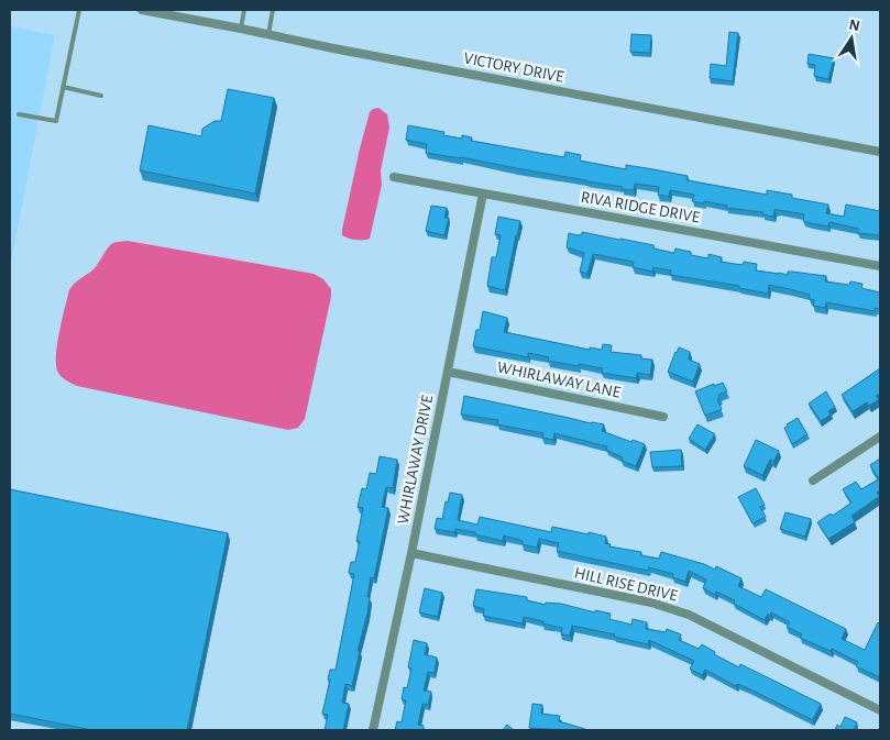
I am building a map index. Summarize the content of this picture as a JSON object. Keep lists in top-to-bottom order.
{
  "streets": {
    "street": [
      "VICTORY DRIVE",
      "RIVA RIDGE DRIVE",
      "WHIRLAWAY LANE",
      "WHIRLAWAY DRIVE",
      "HILL RISE DRIVE"
    ]
  },
  "crossings": [
    ["RIVA RIDGE DRIVE", "WHIRLAWAY DRIVE"],
    ["WHIRLAWAY LANE", "WHIRLAWAY DRIVE"],
    ["WHIRLAWAY DRIVE", "HILL RISE DRIVE"]
  ],
  "north": "top"
}
